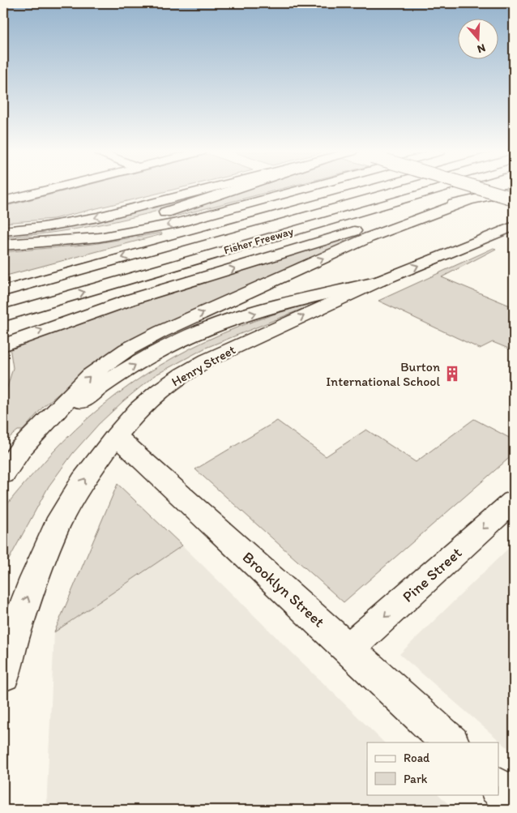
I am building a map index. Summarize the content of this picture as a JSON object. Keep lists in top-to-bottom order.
{
  "streets": {
    "main road": [
      "Fisher Freeway",
      "Henry Street",
      "Pine Street",
      "Brooklyn Street"
    ]
  },
  "crossings": [
    ["Henry Street", "Brooklyn Street"],
    ["Pine Street", "Brooklyn Street"]
  ],
  "one_way": ["Pine Street"],
  "places": {
    "building": ["Burton International School"]
  },
  "legend": ["Road", "Park"],
  "north": "bottom"
}
